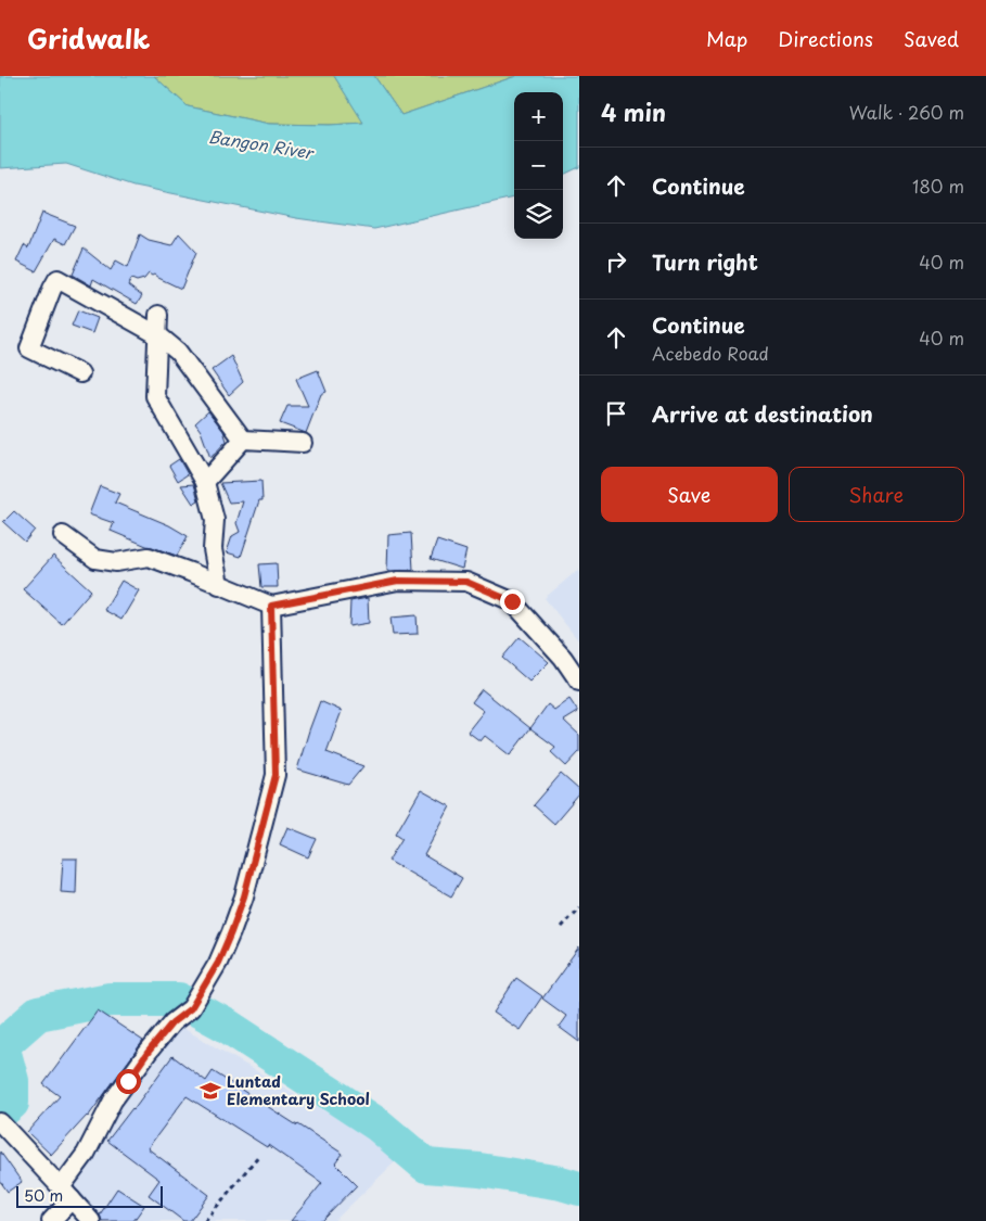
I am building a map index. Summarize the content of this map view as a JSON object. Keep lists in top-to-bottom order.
{
  "water": ["Bangon River"],
  "places": {
    "school or university": ["Luntad Elementary School"]
  },
  "scale_bar": "50 m",
  "page": {
    "header": "Gridwalk",
    "nav": ["Map", "Directions", "Saved"],
    "heading": ["4 min", "Walk · 260 m"],
    "map_buttons": ["+", "−"],
    "list": [
      ["Continue", "180 m"],
      ["Turn right", "40 m"],
      ["Continue", "Acebedo Road", "40 m"],
      "Arrive at destination"
    ],
    "buttons": ["Save", "Share"],
    "scale": "50 m"
  }
}
